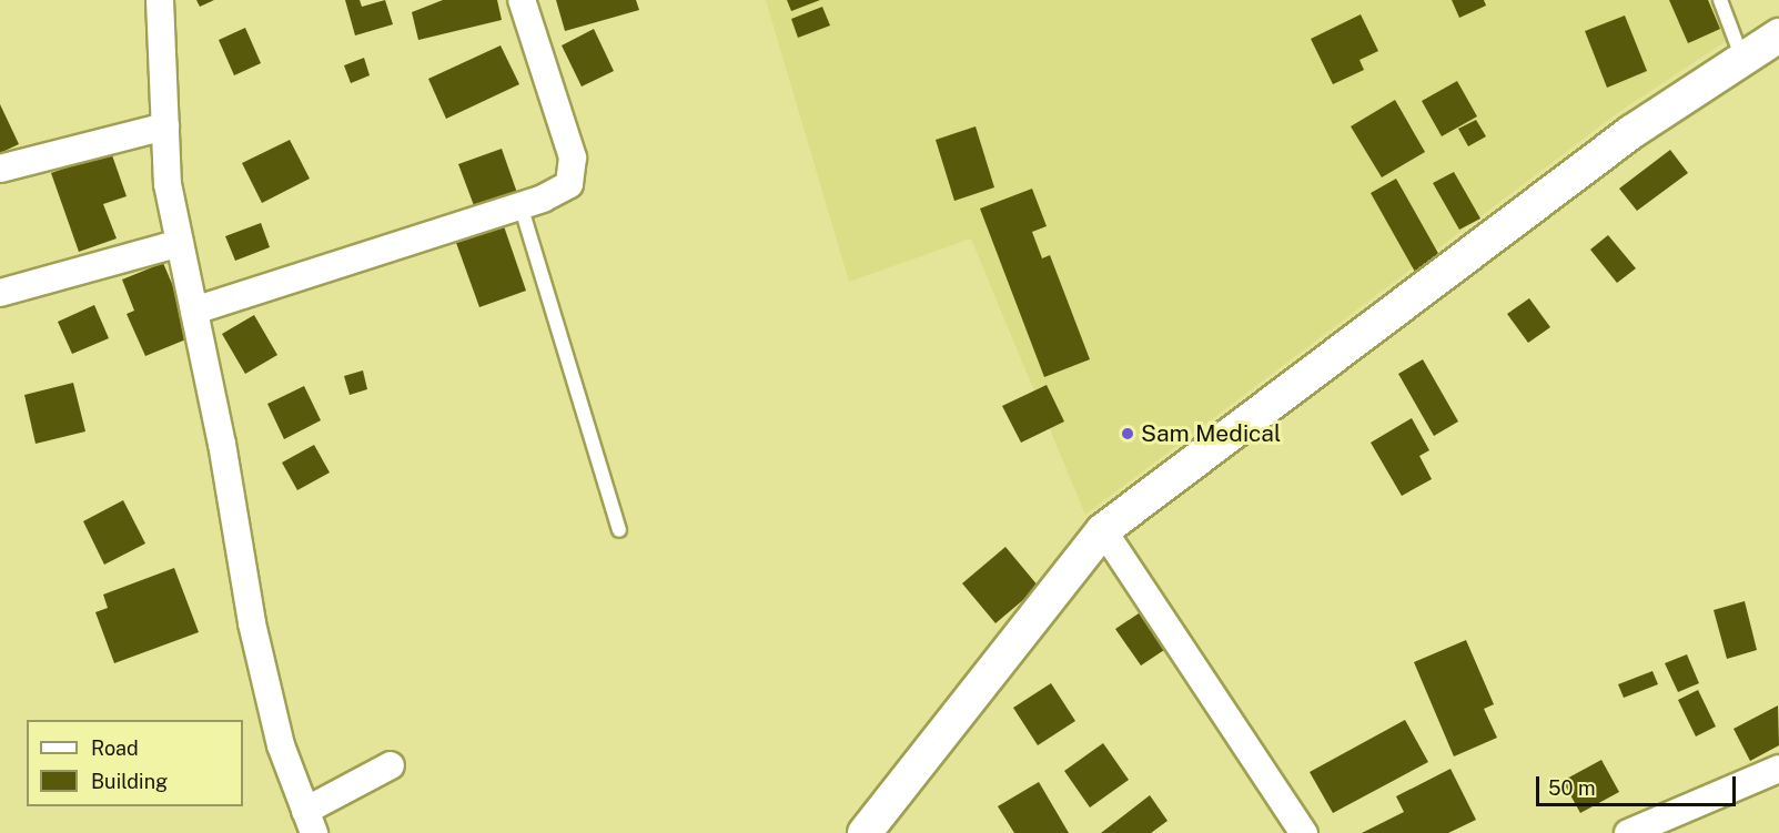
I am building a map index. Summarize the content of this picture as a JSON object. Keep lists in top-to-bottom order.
{
  "places": ["Sam Medical"],
  "legend": ["Road", "Building"],
  "scale_bar": "50 m"
}
